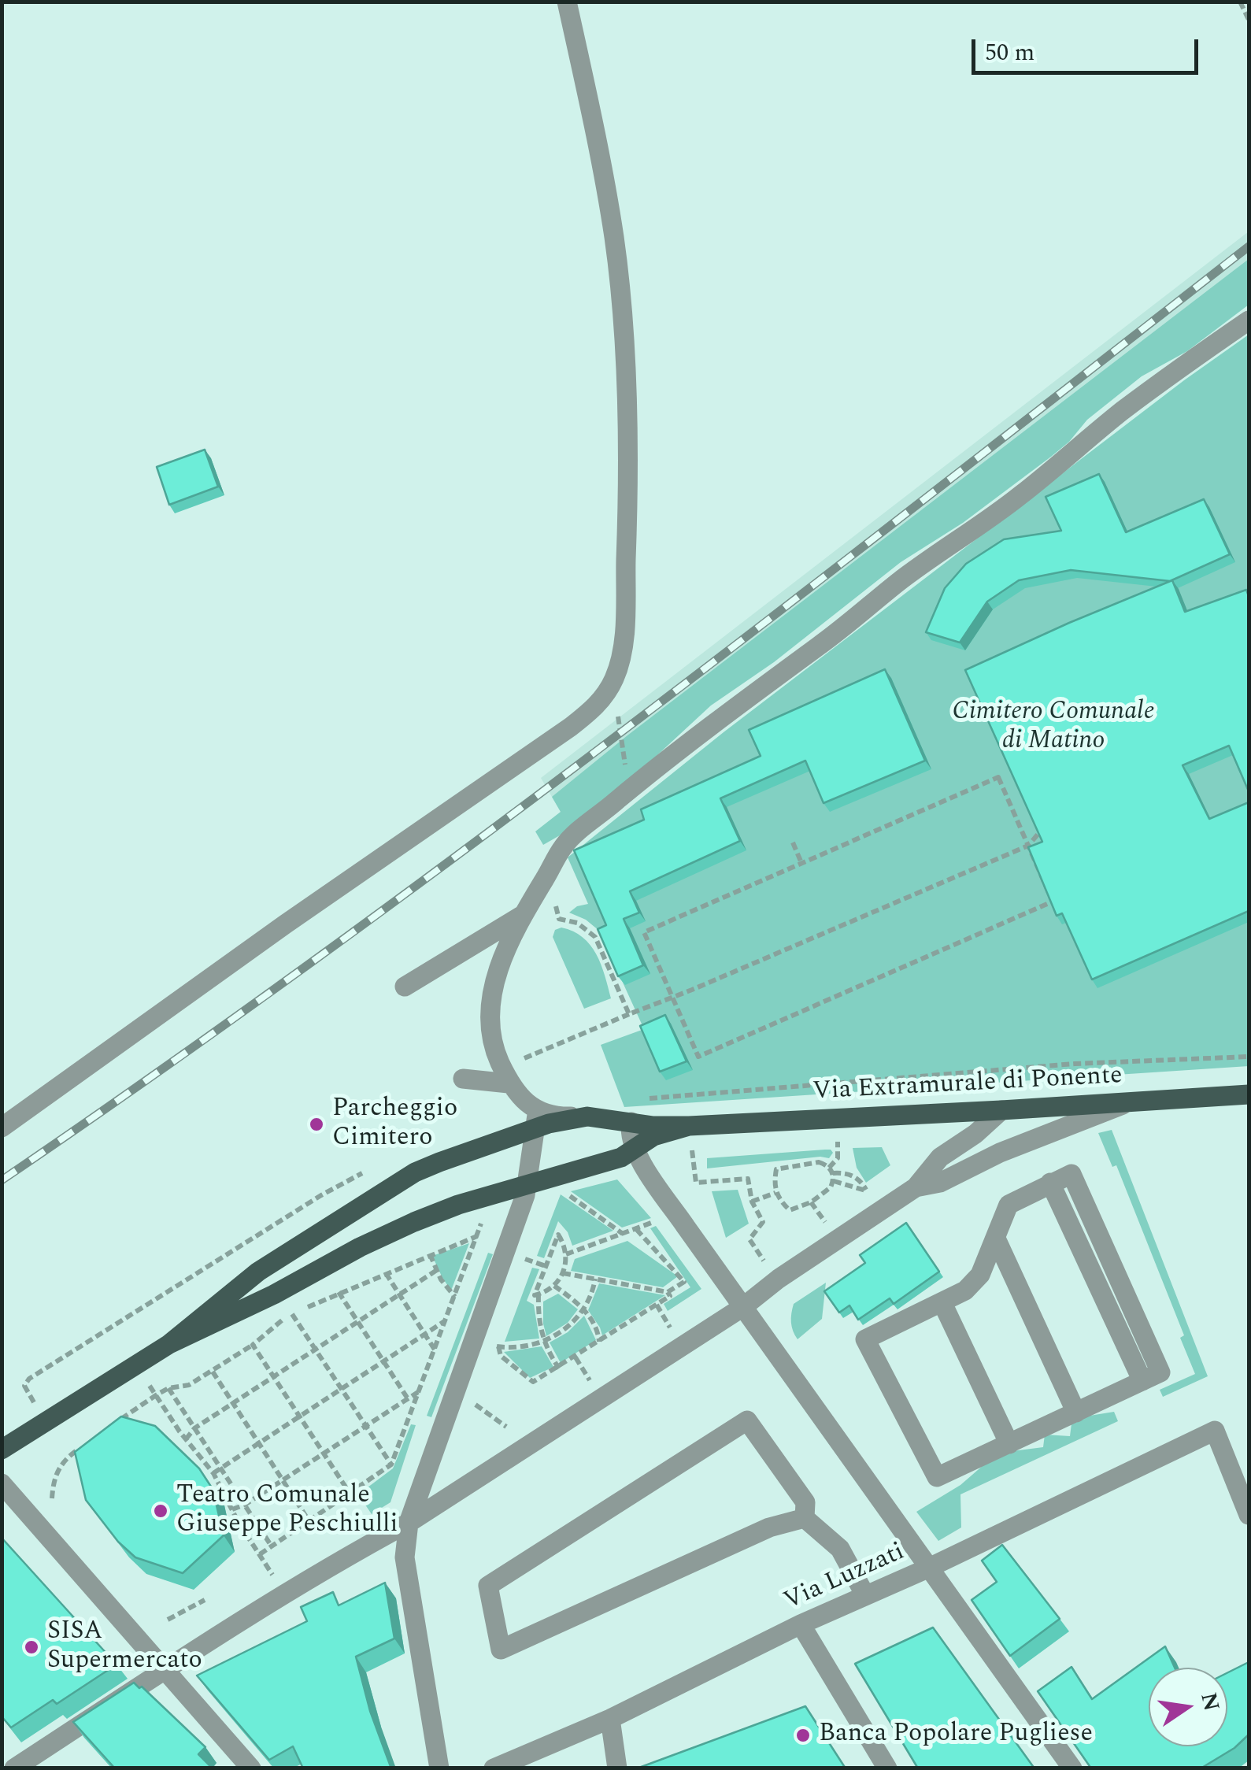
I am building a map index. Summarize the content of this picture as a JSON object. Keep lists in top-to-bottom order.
{
  "streets": {
    "main road": ["Via Extramurale di Ponente"],
    "street": ["Via Luzzati"]
  },
  "parks": ["Cimitero Comunale di Matino"],
  "places": [
    "Parcheggio Cimitero",
    "Teatro Comunale Giuseppe Peschiulli",
    "SISA Supermercato",
    "Banca Popolare Pugliese"
  ],
  "scale_bar": "50 m",
  "north": "right"
}
